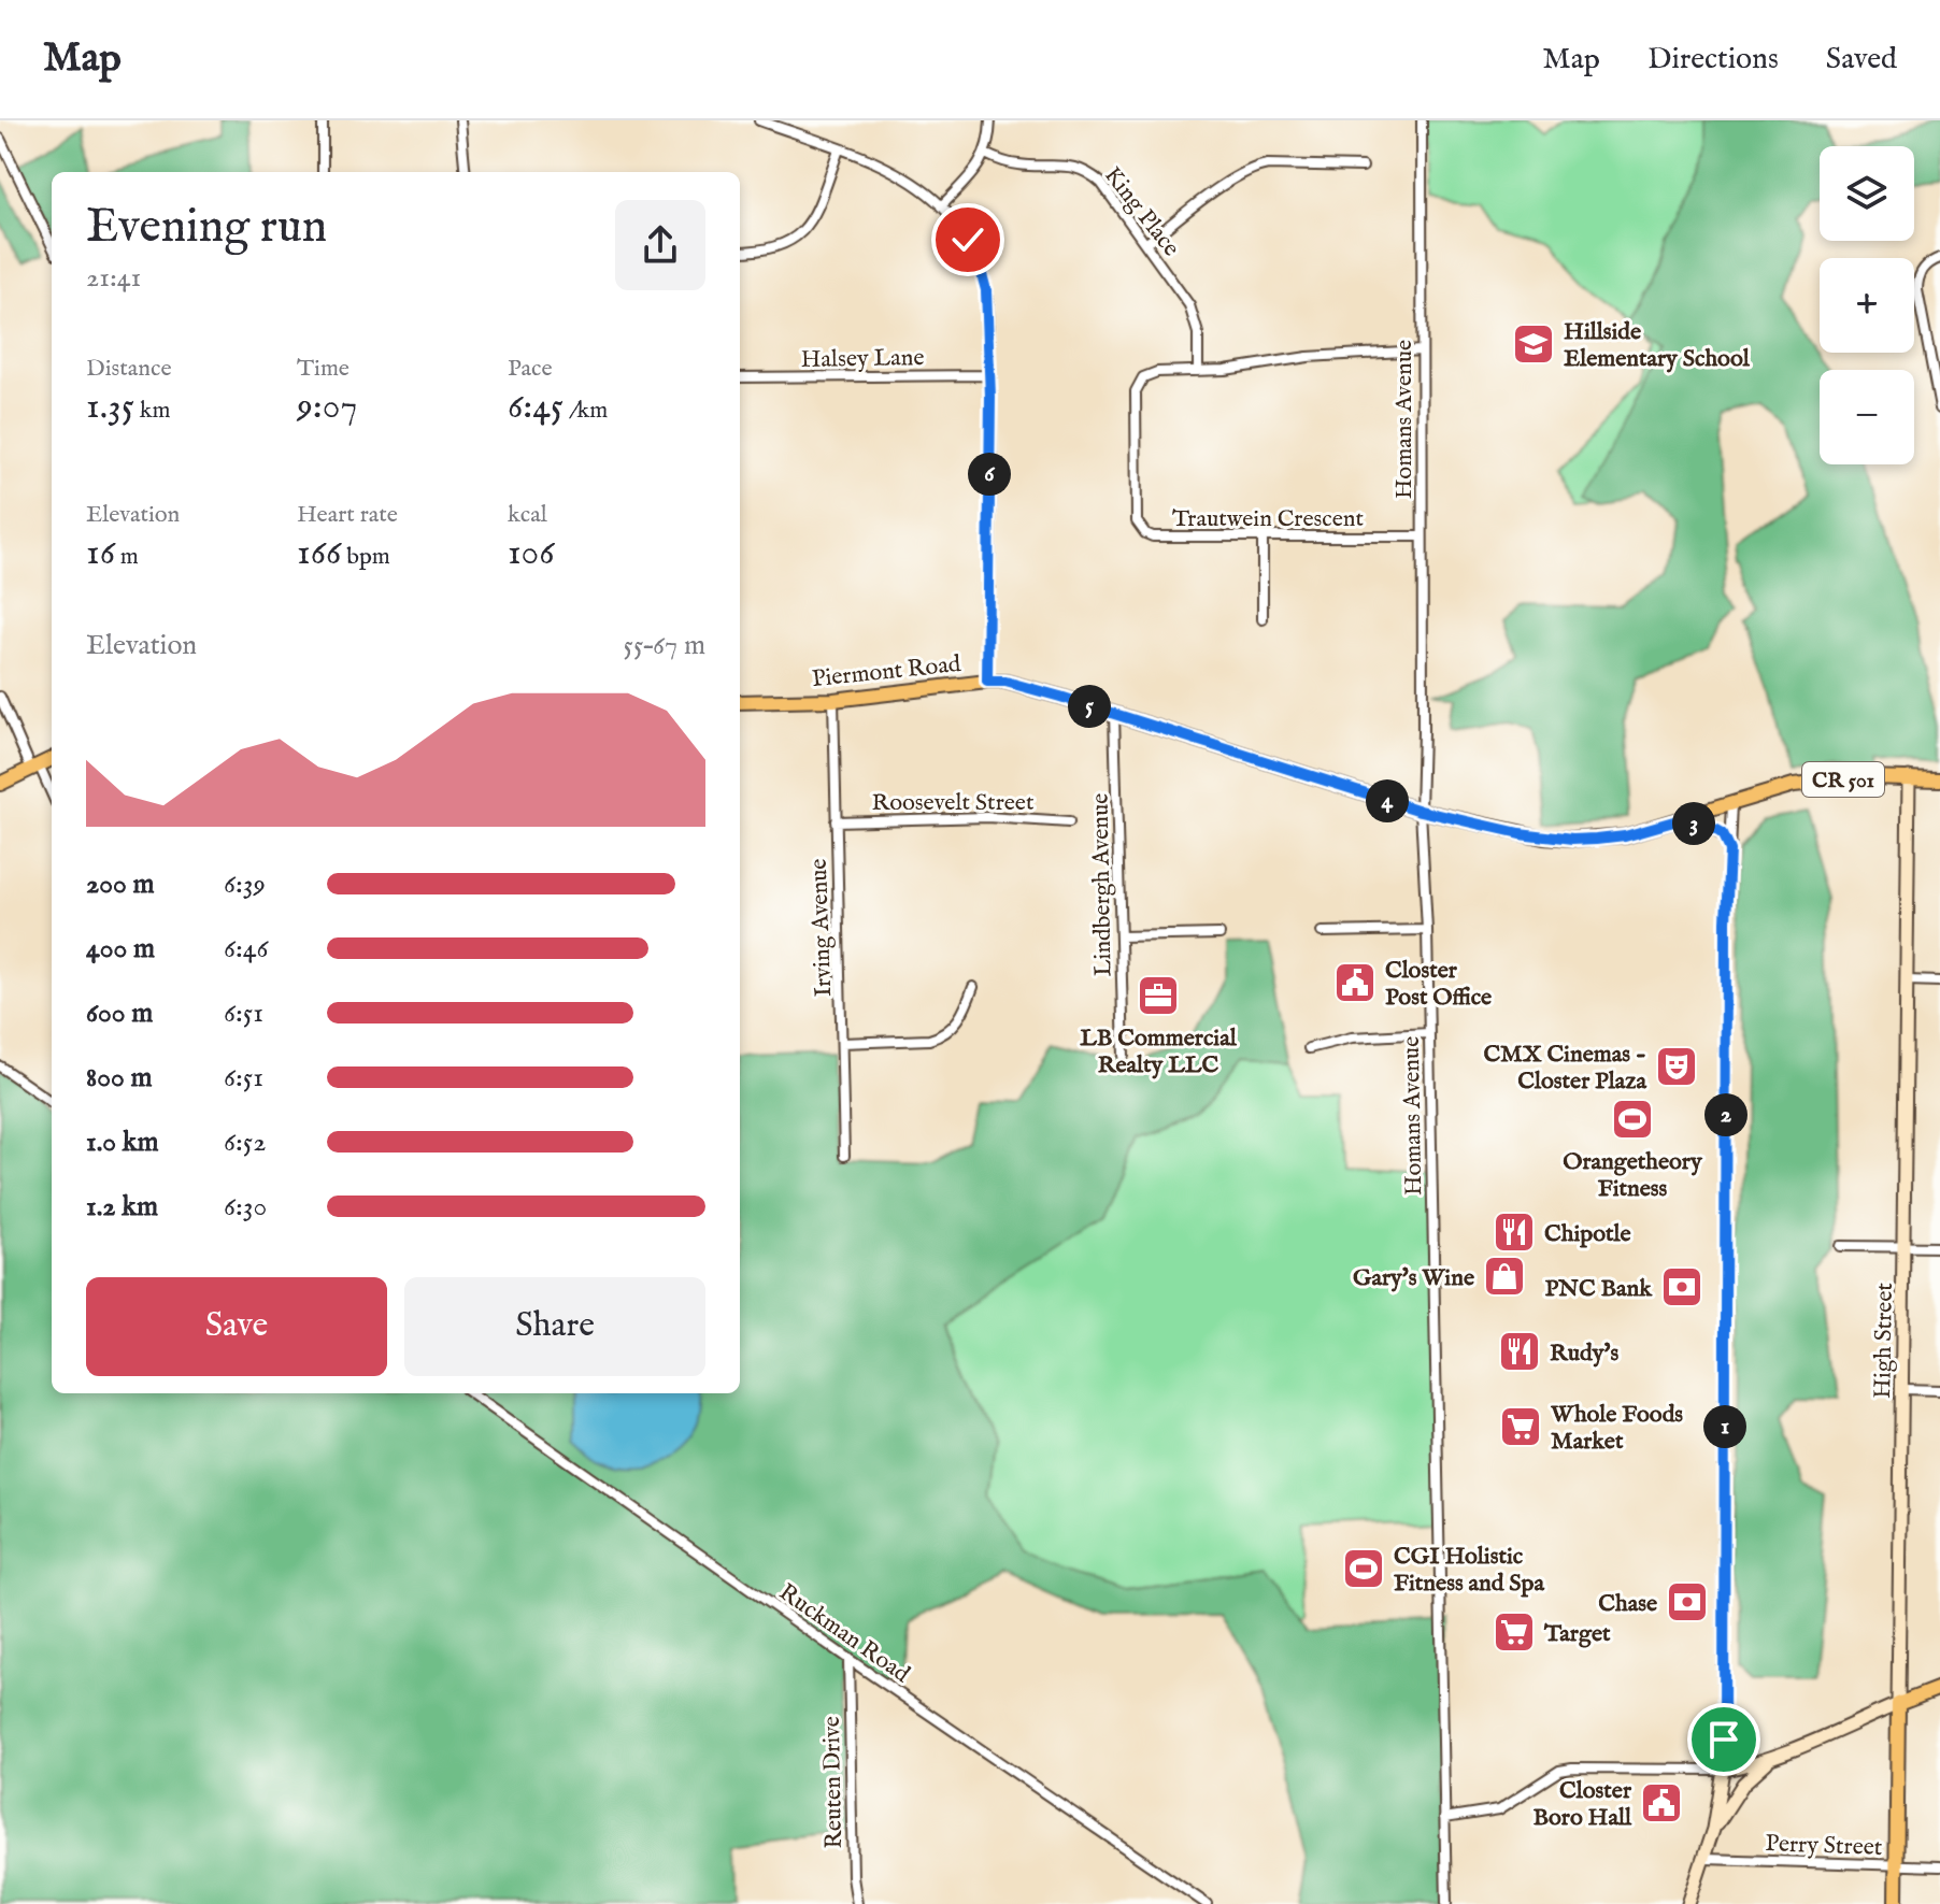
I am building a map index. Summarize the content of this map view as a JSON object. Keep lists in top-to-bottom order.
{
  "streets": {
    "main road": ["Piermont Road", "CR 501", "High Street"],
    "street": [
      "King Place",
      "Halsey Lane",
      "Homans Avenue",
      "Trautwein Crescent",
      "Roosevelt Street",
      "Lindbergh Avenue",
      "Irving Avenue",
      "Ruckman Road",
      "Reuten Drive",
      "Perry Street"
    ]
  },
  "crossings": [
    ["King Place", "Trautwein Crescent"],
    ["Homans Avenue", "Trautwein Crescent"],
    ["Homans Avenue", "Piermont Road"],
    ["Piermont Road", "Lindbergh Avenue"],
    ["Piermont Road", "Irving Avenue"],
    ["Piermont Road", "High Street"],
    ["Roosevelt Street", "Irving Avenue"],
    ["High Street", "Perry Street"],
    ["Ruckman Road", "Reuten Drive"]
  ],
  "places": {
    "school or university": ["Hillside Elementary School"],
    "public building": ["Closter Post Office", "Closter Boro Hall"],
    "office": ["LB Commercial Realty LLC"],
    "theatre": ["CMX Cinemas - Closter Plaza"],
    "sports": ["Orangetheory Fitness", "CGI Holistic Fitness and Spa"],
    "restaurant": ["Chipotle", "Rudy's"],
    "shop": ["Gary's Wine"],
    "bank": ["PNC Bank", "Chase"],
    "supermarket": ["Whole Foods Market", "Target"]
  },
  "page": {
    "header": "Map",
    "nav": ["Map", "Directions", "Saved"],
    "map_buttons": ["+", "−"],
    "heading": ["Evening run", "21:41"],
    "stats": [
      ["Distance", "1.35 km"],
      ["Time", "9:07"],
      ["Pace", "6:45 /km"],
      ["Elevation", "16 m"],
      ["Heart rate", "166 bpm"],
      ["kcal", "106"]
    ],
    "pins": [
      "6",
      "5",
      "4",
      "3",
      "2",
      "1"
    ],
    "chart": ["Elevation", "55–67 m"],
    "list": [
      {
        "name": "200 m",
        "note": "6:39"
      },
      {
        "name": "400 m",
        "note": "6:46"
      },
      {
        "name": "600 m",
        "note": "6:51"
      },
      {
        "name": "800 m",
        "note": "6:51"
      },
      {
        "name": "1.0 km",
        "note": "6:52"
      },
      {
        "name": "1.2 km",
        "note": "6:30"
      }
    ],
    "buttons": ["Save", "Share"]
  }
}
